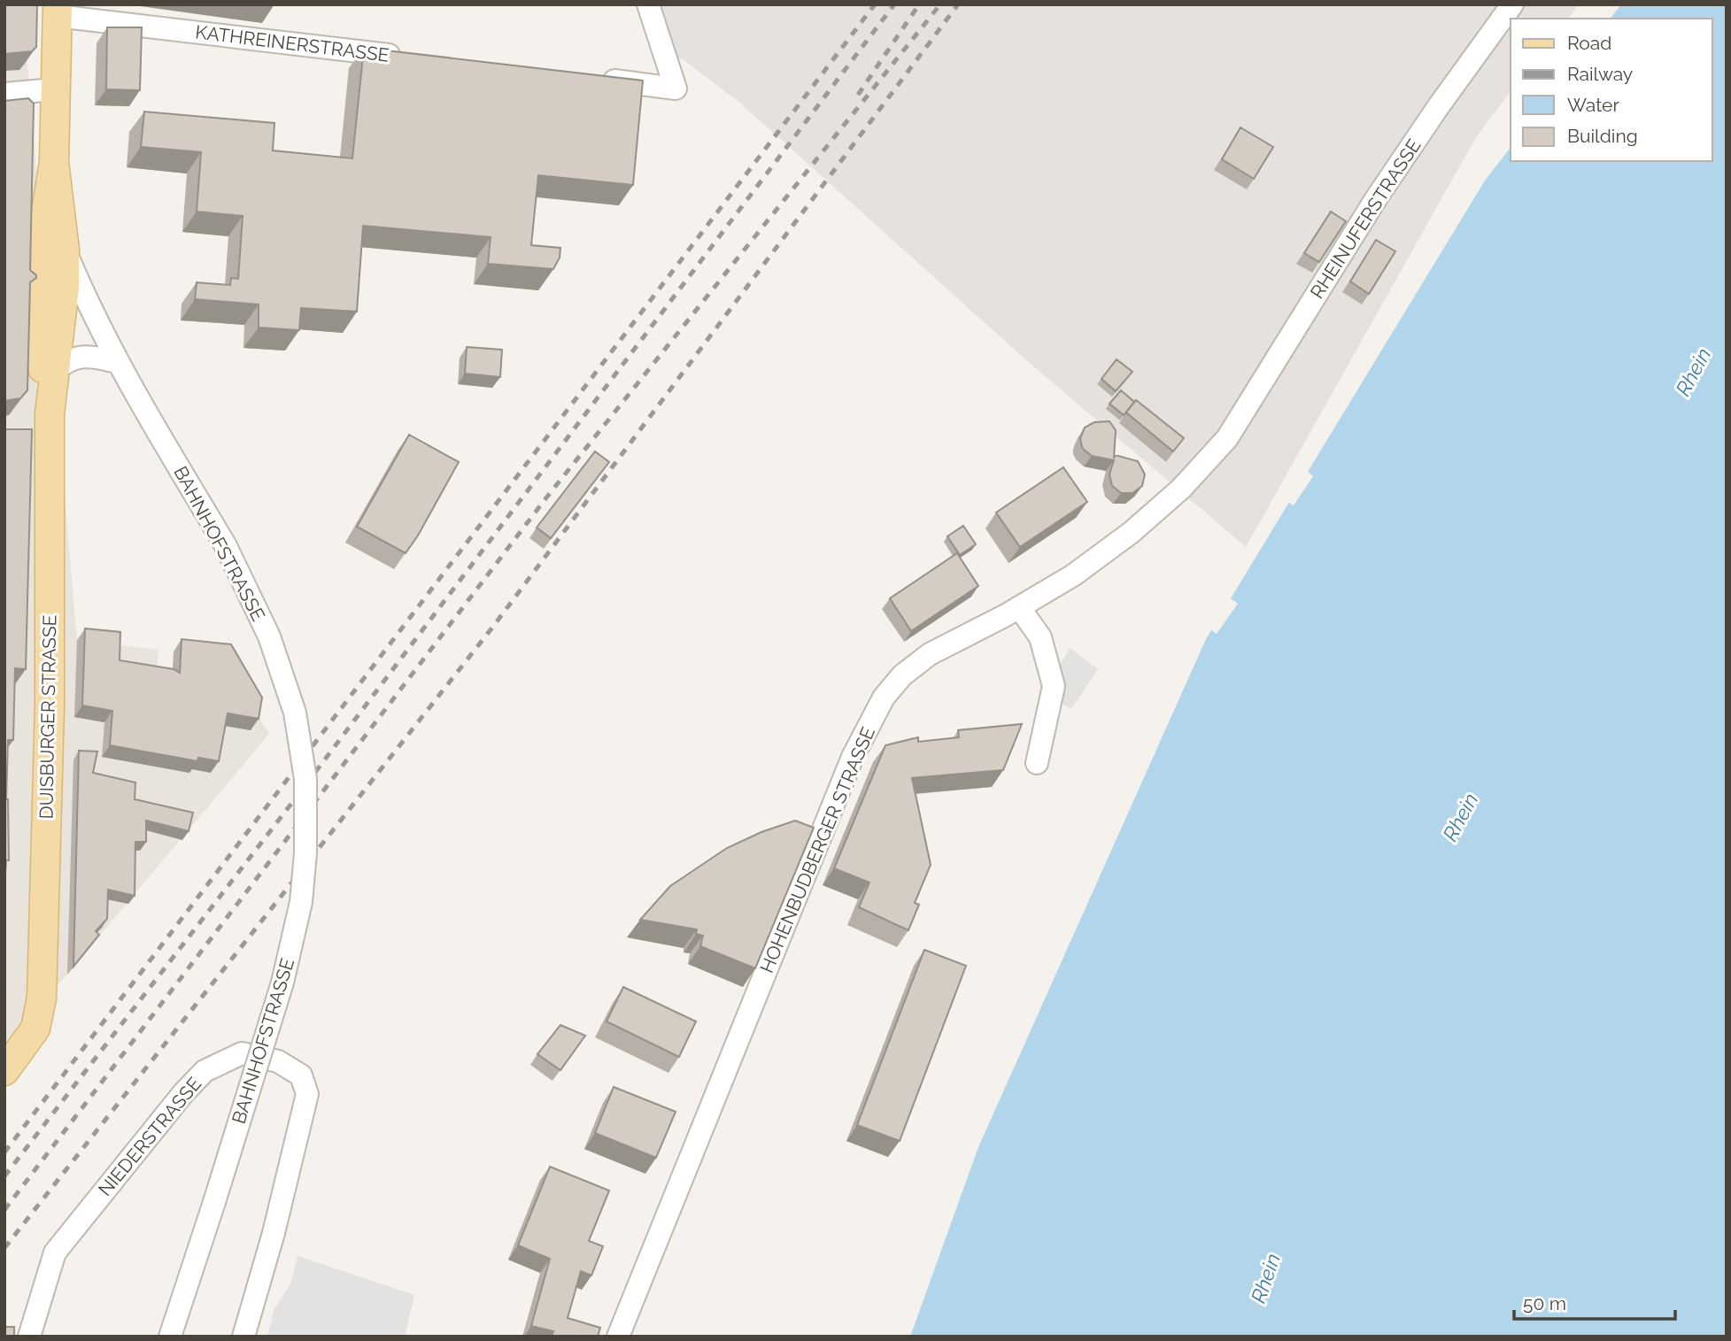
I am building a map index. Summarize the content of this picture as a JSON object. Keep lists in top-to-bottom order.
{
  "streets": {
    "main road": ["BAHNHOFSTRASSE", "DUISBURGER STRASSE"],
    "street": [
      "KATHREINERSTRASSE",
      "RHEINUFERSTRASSE",
      "HOHENBUDBERGER STRASSE",
      "NIEDERSTRASSE"
    ]
  },
  "crossings": [
    ["KATHREINERSTRASSE", "DUISBURGER STRASSE"],
    ["RHEINUFERSTRASSE", "HOHENBUDBERGER STRASSE"],
    ["BAHNHOFSTRASSE", "DUISBURGER STRASSE"]
  ],
  "water": ["Rhein"],
  "legend": [
    "Road",
    "Railway",
    "Water",
    "Building"
  ],
  "scale_bar": "50 m"
}
